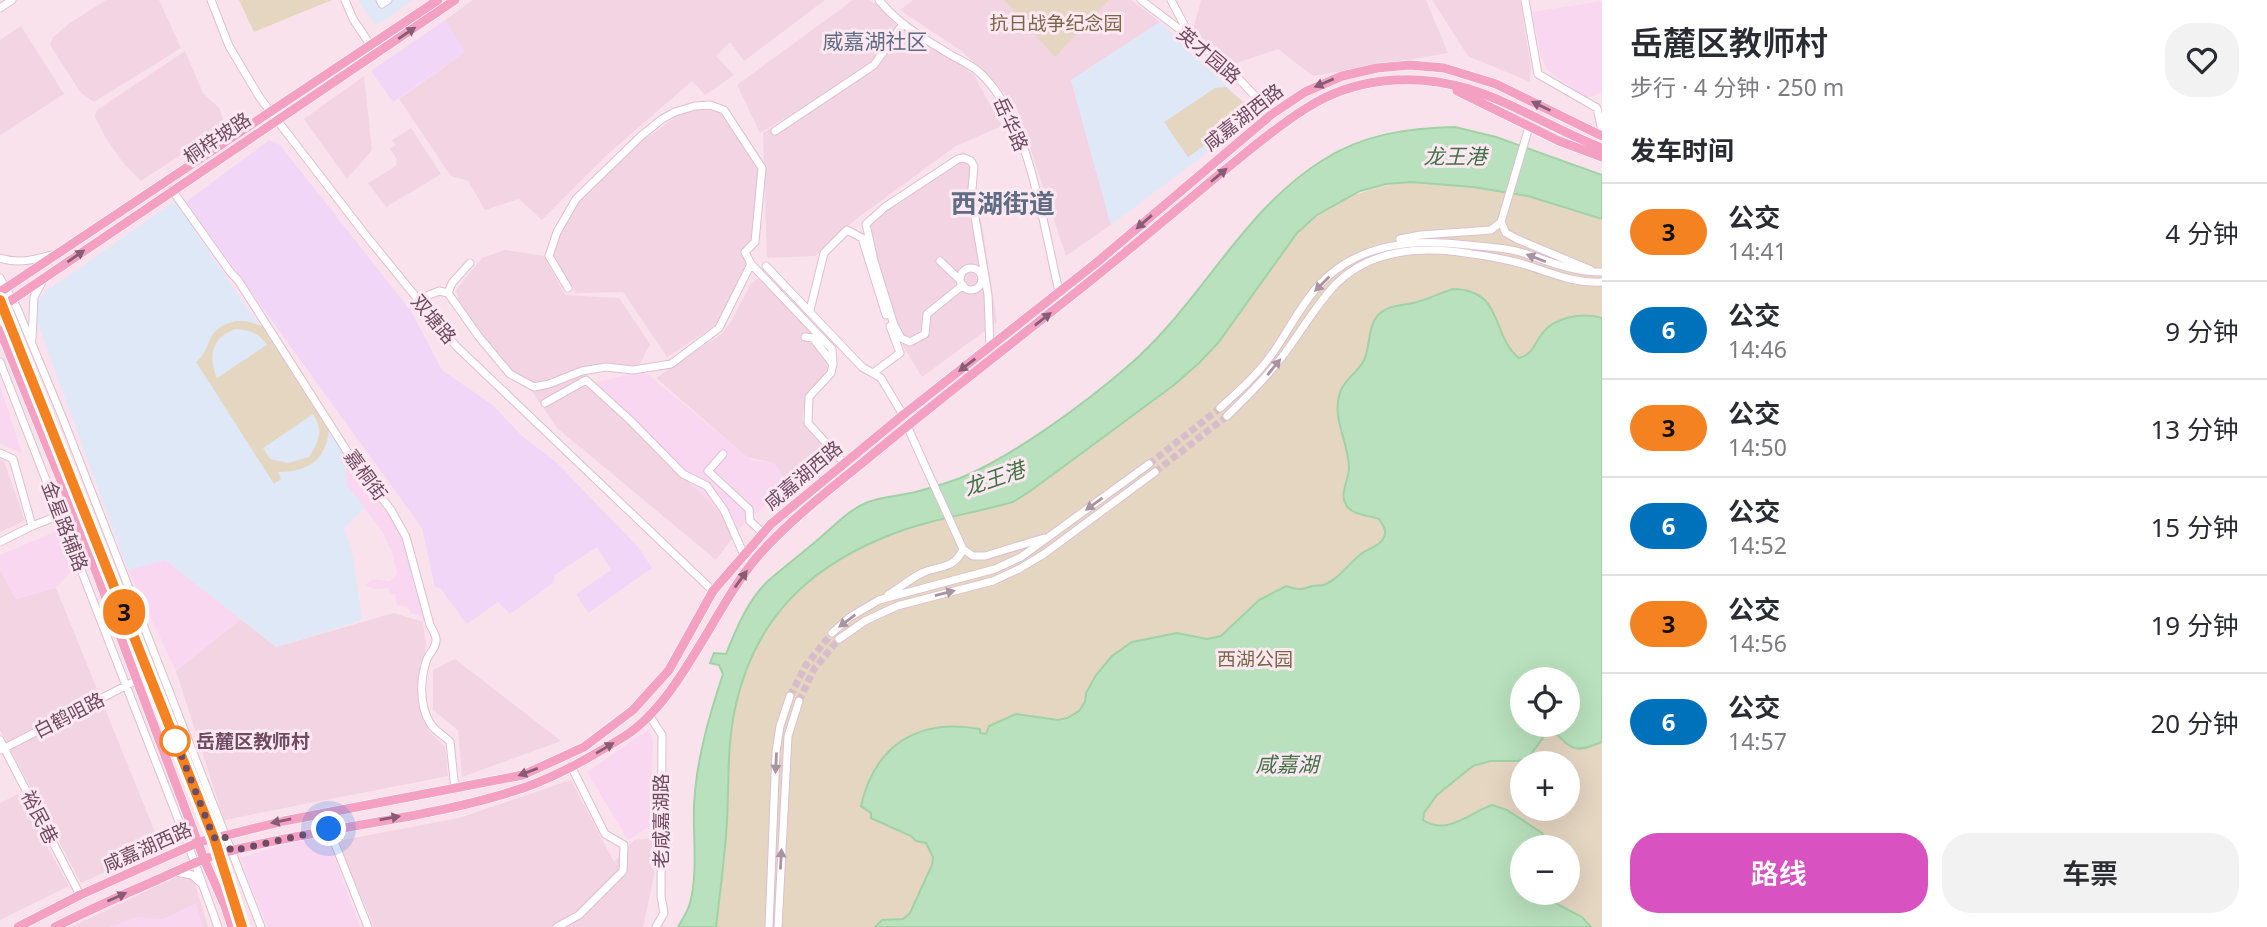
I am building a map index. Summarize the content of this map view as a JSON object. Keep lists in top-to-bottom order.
{
  "streets": {
    "main road": ["咸嘉湖西路", "桐梓坡路"],
    "street": [
      "英才园路",
      "岳华路",
      "双塘路",
      "嘉桐街",
      "金星路辅路",
      "白鹤咀路",
      "裕民巷",
      "老咸嘉湖路"
    ]
  },
  "crossings": [
    ["英才园路", "咸嘉湖西路"],
    ["咸嘉湖西路", "岳华路"],
    ["咸嘉湖西路", "双塘路"],
    ["咸嘉湖西路", "嘉桐街"],
    ["咸嘉湖西路", "金星路辅路"],
    ["咸嘉湖西路", "裕民巷"],
    ["咸嘉湖西路", "老咸嘉湖路"],
    ["桐梓坡路", "双塘路"],
    ["桐梓坡路", "嘉桐街"],
    ["桐梓坡路", "金星路辅路"],
    ["金星路辅路", "白鹤咀路"],
    ["白鹤咀路", "裕民巷"]
  ],
  "districts": ["威嘉湖社区", "西湖街道"],
  "water": ["龙王港", "咸嘉湖"],
  "parks": ["抗日战争纪念园", "西湖公园"],
  "places": ["岳麓区教师村"],
  "lines": ["bus line 3"],
  "page": {
    "on_map": "3",
    "heading": [
      ["岳麓区教师村", "步行 · 4 分钟 · 250 m"],
      "发车时间"
    ],
    "list": [
      {
        "mark": "3",
        "name": "公交",
        "note": "14:41",
        "value": "4 分钟"
      },
      {
        "mark": "6",
        "name": "公交",
        "note": "14:46",
        "value": "9 分钟"
      },
      {
        "mark": "3",
        "name": "公交",
        "note": "14:50",
        "value": "13 分钟"
      },
      {
        "mark": "6",
        "name": "公交",
        "note": "14:52",
        "value": "15 分钟"
      },
      {
        "mark": "3",
        "name": "公交",
        "note": "14:56",
        "value": "19 分钟"
      },
      {
        "mark": "6",
        "name": "公交",
        "note": "14:57",
        "value": "20 分钟"
      }
    ],
    "map_buttons": ["+", "−"],
    "buttons": ["路线", "车票"]
  }
}
